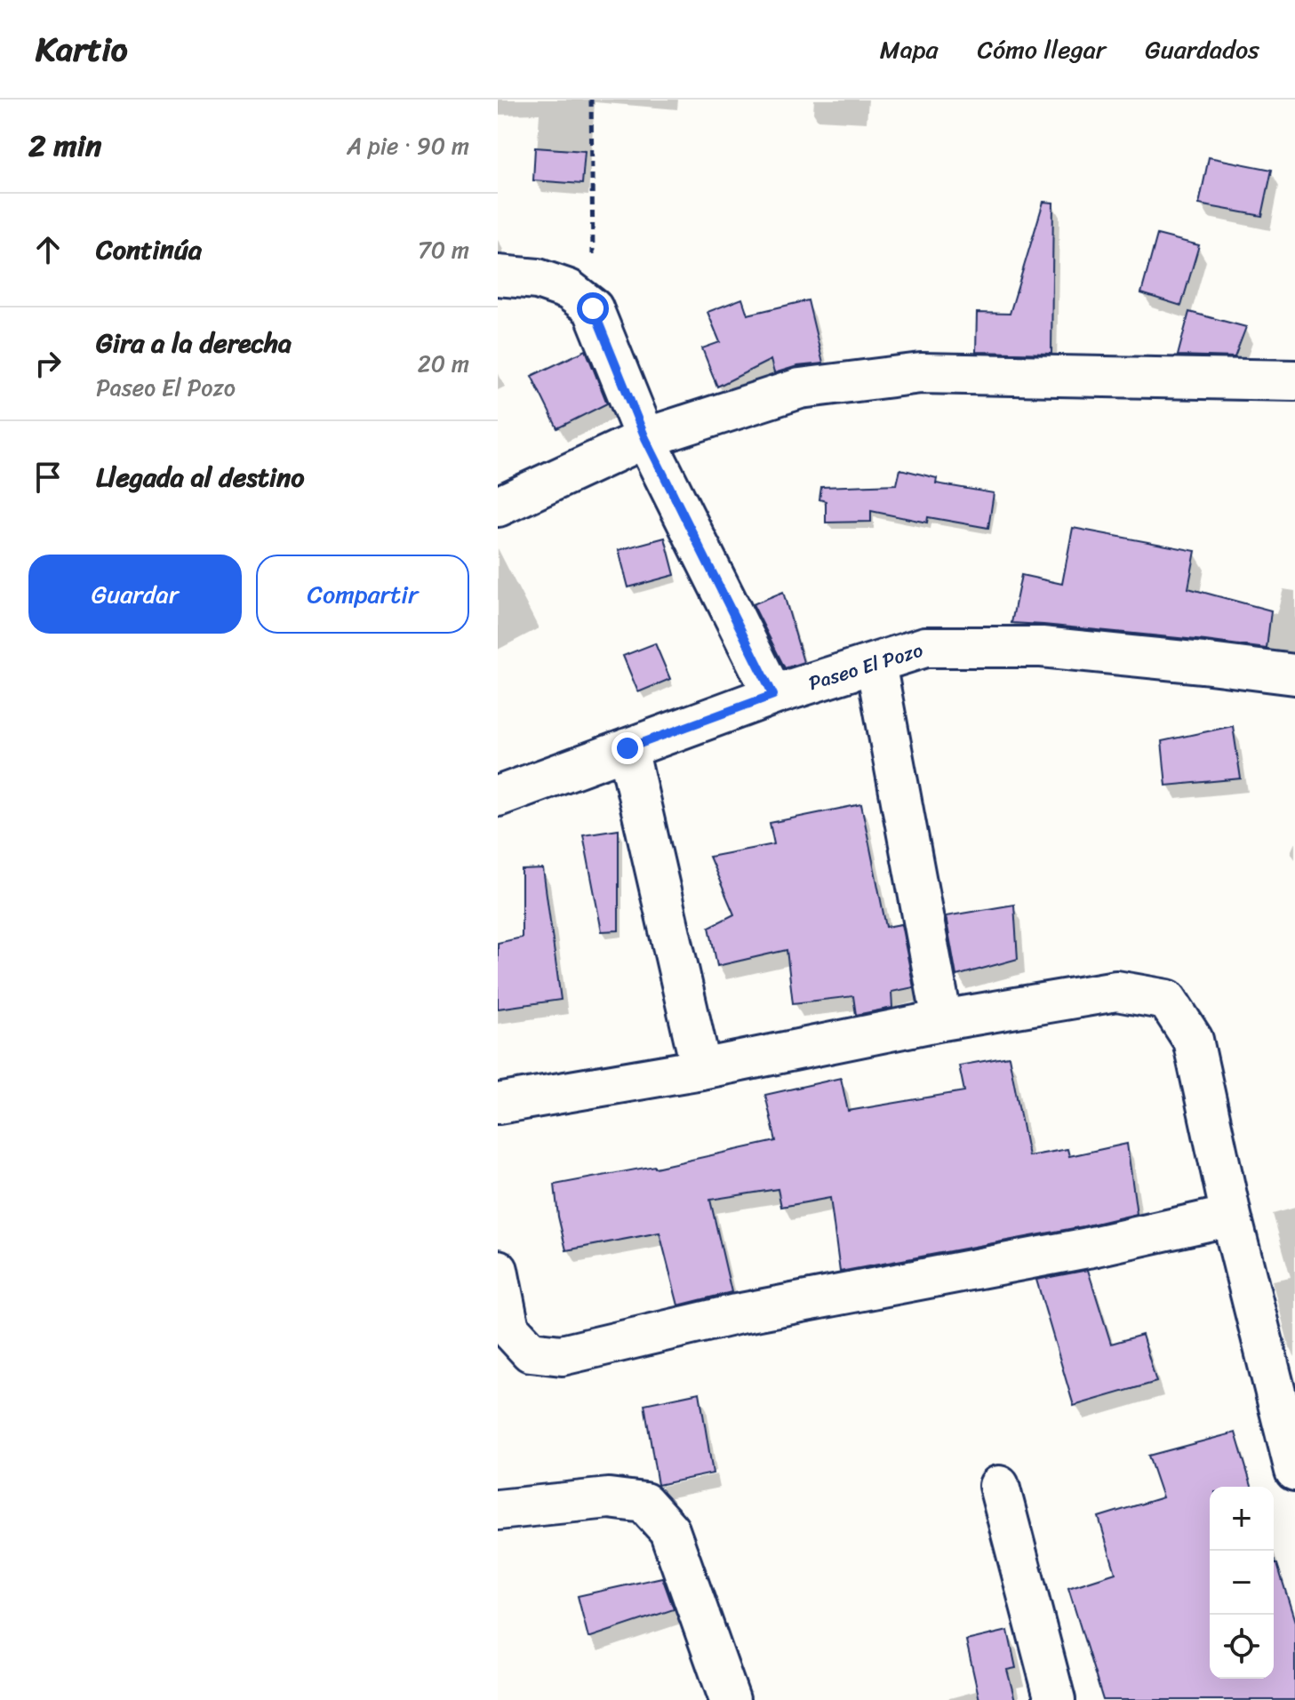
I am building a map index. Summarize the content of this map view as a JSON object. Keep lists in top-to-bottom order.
{
  "streets": {
    "street": ["Paseo El Pozo"]
  },
  "page": {
    "header": "Kartio",
    "nav": ["Mapa", "Cómo llegar", "Guardados"],
    "heading": ["2 min", "A pie · 90 m"],
    "list": [
      ["Continúa", "70 m"],
      ["Gira a la derecha", "Paseo El Pozo", "20 m"],
      "Llegada al destino"
    ],
    "buttons": ["Guardar", "Compartir"],
    "map_buttons": ["+", "−"]
  }
}
